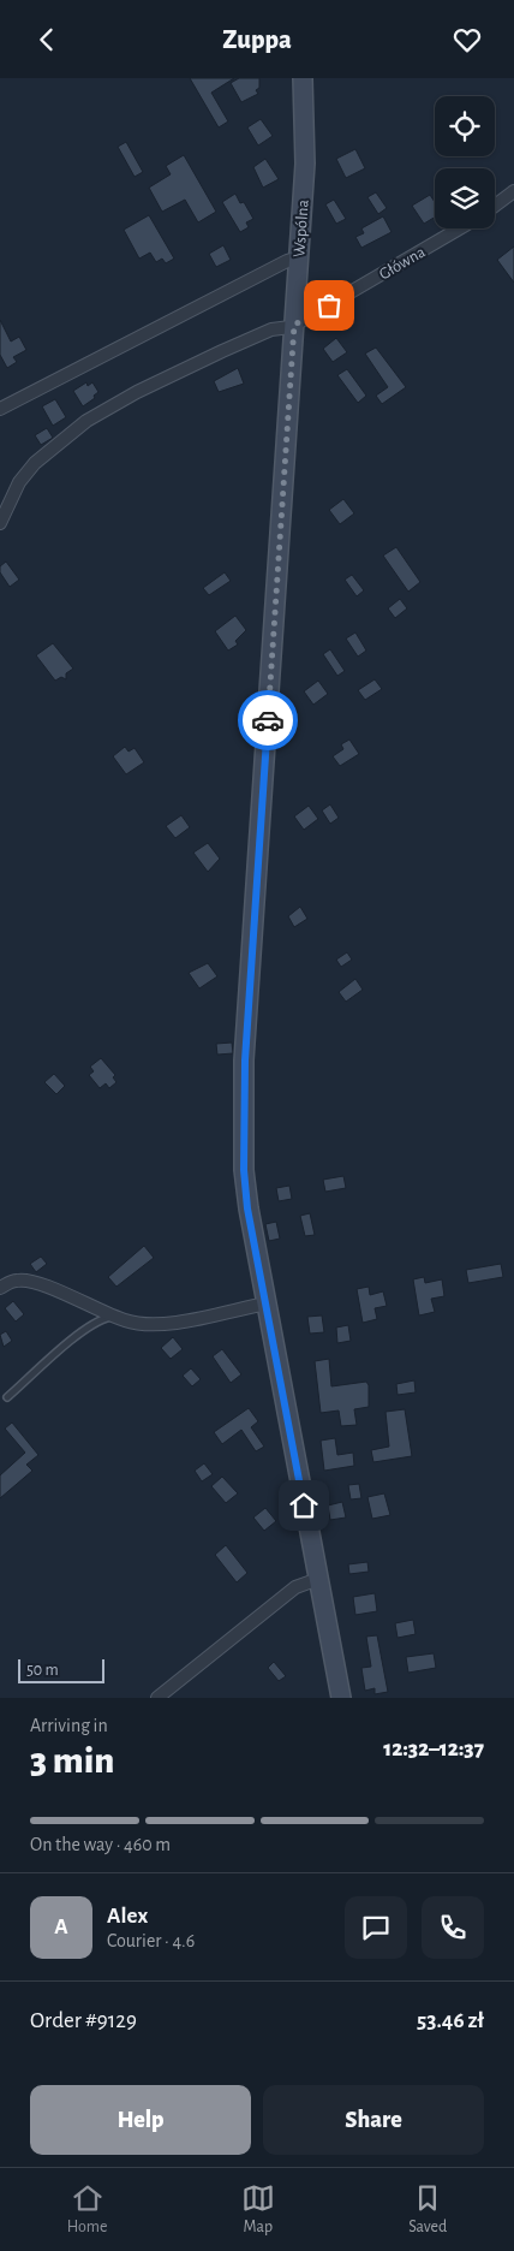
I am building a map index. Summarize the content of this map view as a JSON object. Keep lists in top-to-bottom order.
{
  "streets": {
    "street": ["Wspólna", "Główna"]
  },
  "crossings": [
    ["Wspólna", "Główna"]
  ],
  "scale_bar": "50 m",
  "page": {
    "header": "Zuppa",
    "scale": "50 m",
    "heading": ["3 min", "Arriving in", "12:32–12:37"],
    "panel": [
      "Alex",
      "Courier · 4.6",
      "Order #9129",
      "53.46 zł"
    ],
    "bar": "On the way · 460 m",
    "round": "A",
    "buttons": ["Help", "Share"],
    "tabs": ["Home", "Map", "Saved"]
  }
}
